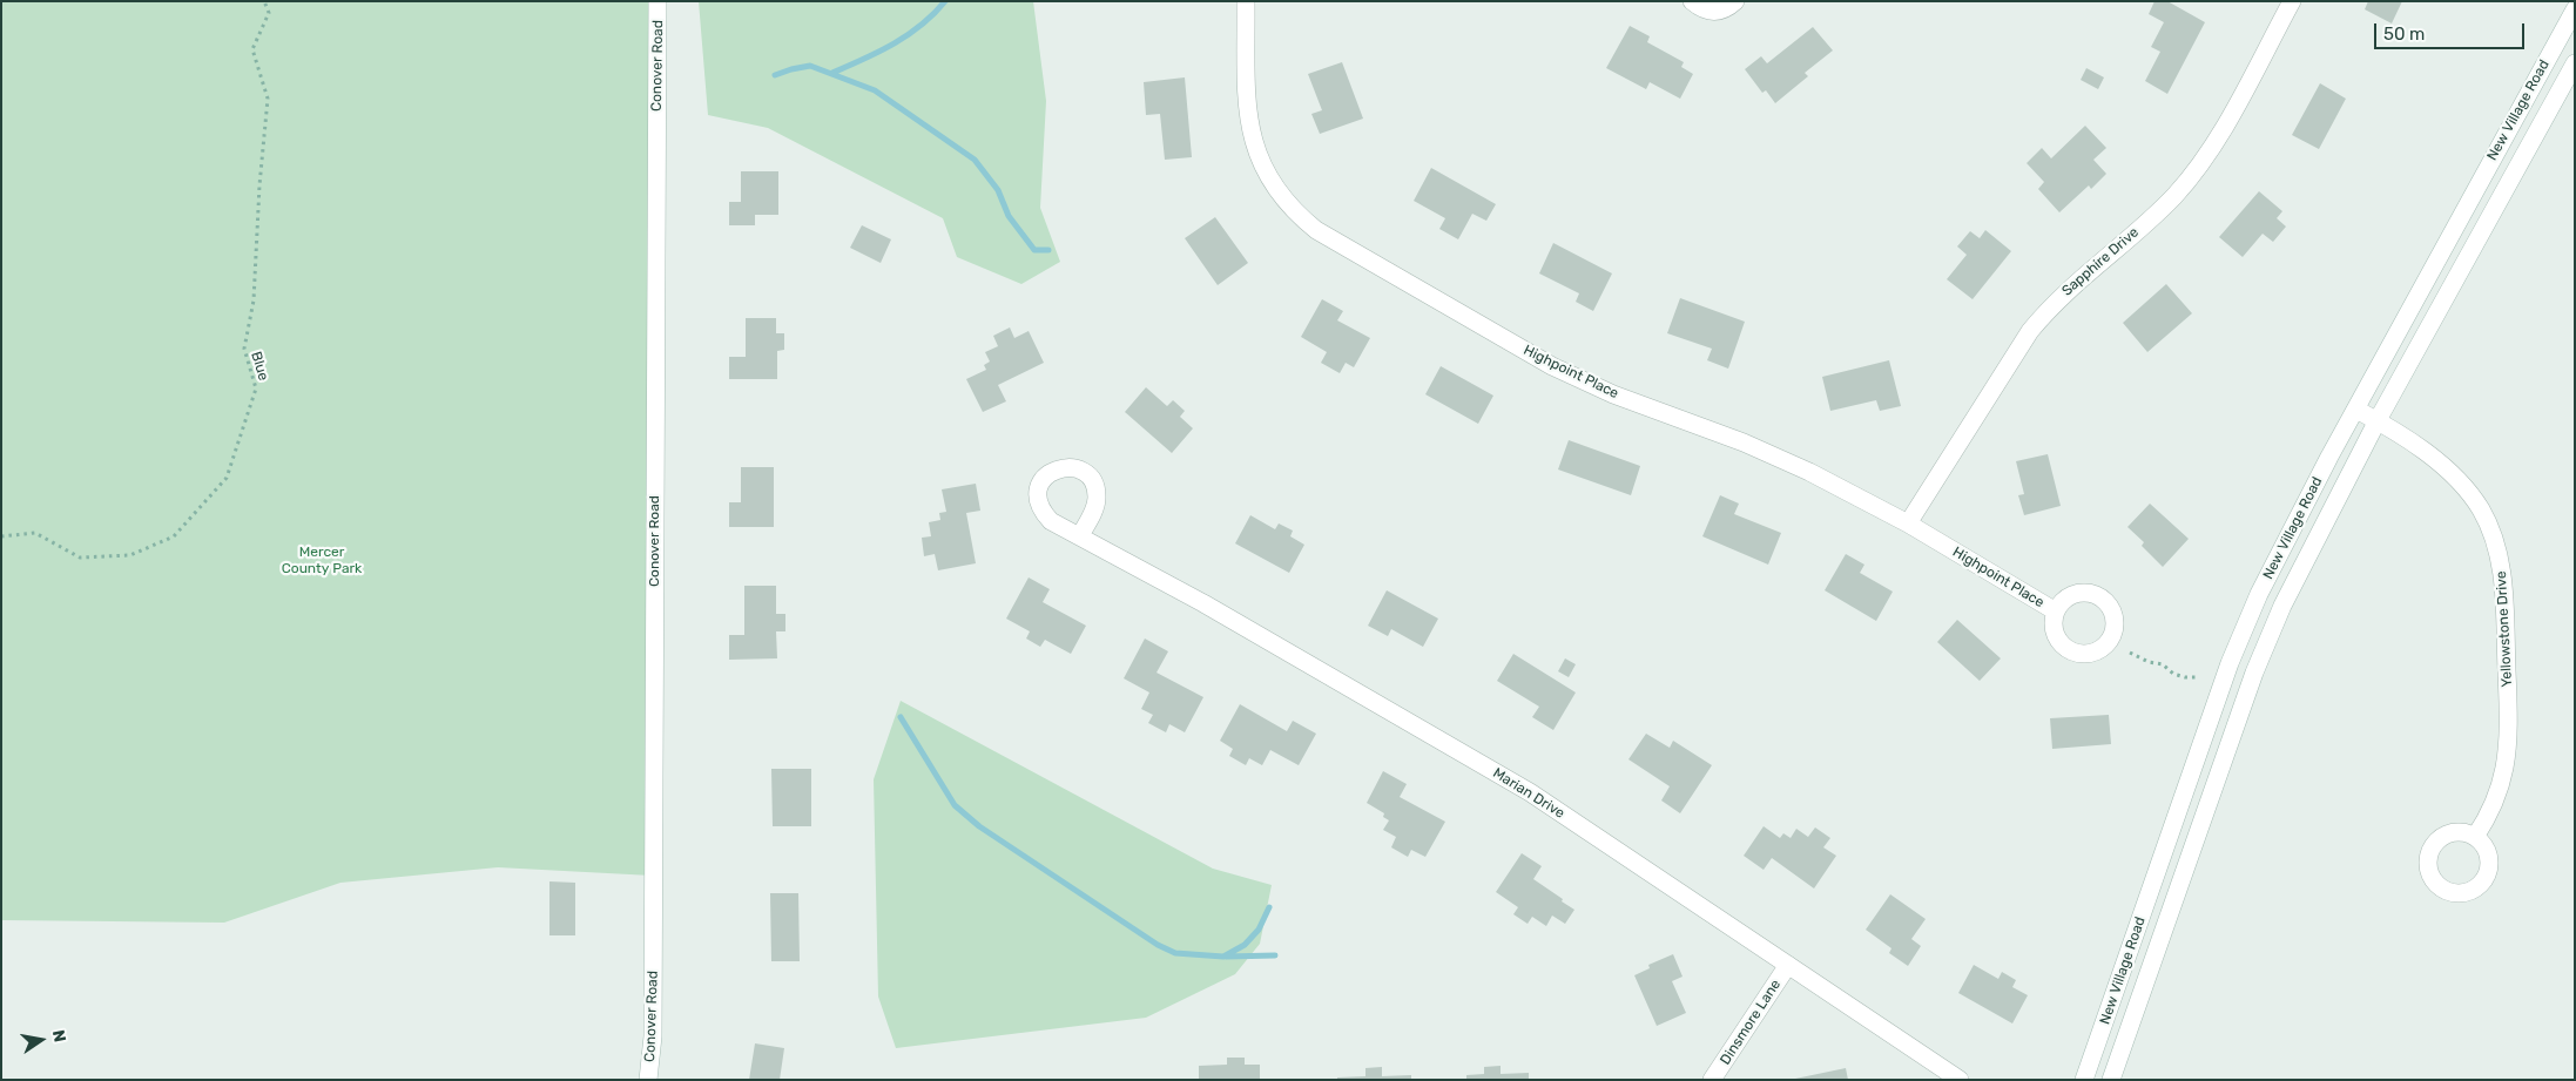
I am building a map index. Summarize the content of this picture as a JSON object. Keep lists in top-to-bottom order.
{
  "streets": {
    "street": [
      "Conover Road",
      "New Village Road",
      "Sapphire Drive",
      "Highpoint Place",
      "Yellowstone Drive",
      "Marian Drive",
      "Dinsmore Lane"
    ],
    "path": ["Blue"]
  },
  "crossings": [
    ["New Village Road", "Yellowstone Drive"],
    ["Sapphire Drive", "Highpoint Place"],
    ["Marian Drive", "Dinsmore Lane"]
  ],
  "parks": ["Mercer County Park"],
  "scale_bar": "50 m",
  "north": "right"
}
